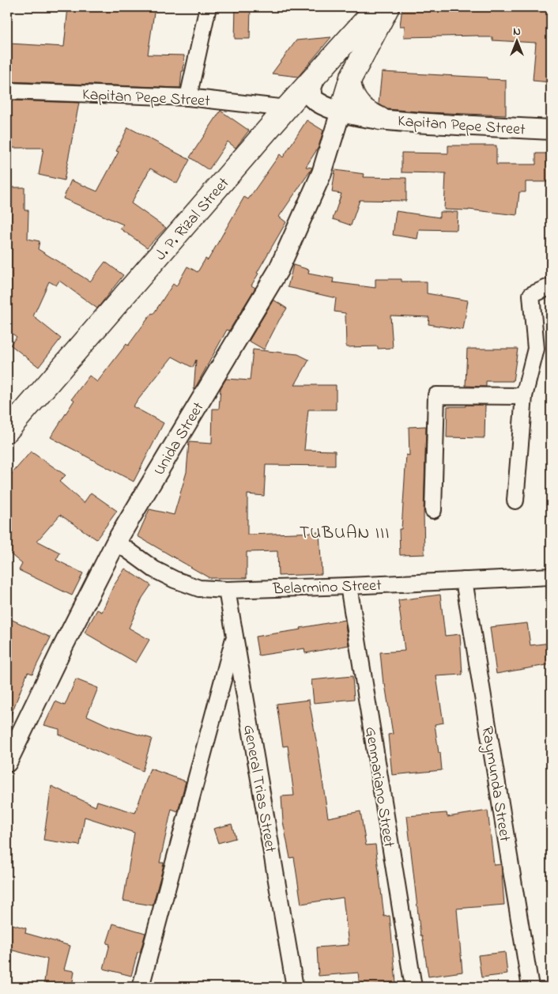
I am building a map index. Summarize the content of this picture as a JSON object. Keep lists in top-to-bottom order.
{
  "streets": {
    "main road": ["J. P. Rizal Street"],
    "street": [
      "Kapitan Pepe Street",
      "Unida Street",
      "Belarmino Street",
      "Raymunda Street",
      "Genmariano Street",
      "General Trias Street"
    ]
  },
  "crossings": [
    ["Kapitan Pepe Street", "J. P. Rizal Street"],
    ["Kapitan Pepe Street", "Unida Street"],
    ["Unida Street", "Belarmino Street"],
    ["Belarmino Street", "Raymunda Street"],
    ["Belarmino Street", "Genmariano Street"],
    ["Belarmino Street", "General Trias Street"]
  ],
  "districts": ["TUBUAN III"],
  "north": "top"
}
